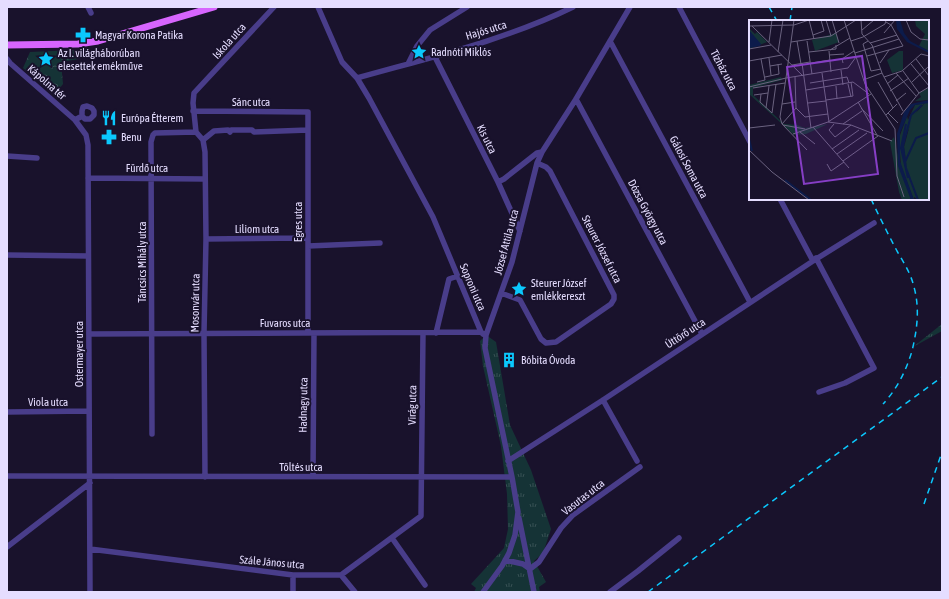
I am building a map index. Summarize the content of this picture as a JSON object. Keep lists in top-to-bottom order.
{
  "streets": {
    "street": [
      "Hajós utca",
      "Iskola utca",
      "Tízház utca",
      "Kápolna tér",
      "Sánc utca",
      "Kis utca",
      "Gálosi Soma utca",
      "Fürdő utca",
      "Dózsa György utca",
      "Egres utca",
      "Liliom utca",
      "József Attila utca",
      "Steurer József utca",
      "Táncsics Mihály utca",
      "Soproni utca",
      "Mosonvár utca",
      "Fuvaros utca",
      "Úttörő utca",
      "Ostermayer utca",
      "Viola utca",
      "Hadnagy utca",
      "Virág utca",
      "Töltés utca",
      "Vasutas utca",
      "Szále János utca"
    ]
  },
  "crossings": [
    ["Hajós utca", "Kis utca"],
    ["Hajós utca", "Soproni utca"],
    ["Iskola utca", "Sánc utca"],
    ["Iskola utca", "Táncsics Mihály utca"],
    ["Kápolna tér", "Ostermayer utca"],
    ["Sánc utca", "Egres utca"],
    ["Kis utca", "József Attila utca"],
    ["Gálosi Soma utca", "József Attila utca"],
    ["Gálosi Soma utca", "Úttörő utca"],
    ["Fürdő utca", "Táncsics Mihály utca"],
    ["Fürdő utca", "Mosonvár utca"],
    ["Fürdő utca", "Ostermayer utca"],
    ["Dózsa György utca", "József Attila utca"],
    ["Dózsa György utca", "Úttörő utca"],
    ["Egres utca", "Liliom utca"],
    ["Egres utca", "Fuvaros utca"],
    ["Liliom utca", "Mosonvár utca"],
    ["József Attila utca", "Steurer József utca"],
    ["József Attila utca", "Soproni utca"],
    ["József Attila utca", "Fuvaros utca"],
    ["Táncsics Mihály utca", "Fuvaros utca"],
    ["Soproni utca", "Fuvaros utca"],
    ["Soproni utca", "Úttörő utca"],
    ["Soproni utca", "Töltés utca"],
    ["Mosonvár utca", "Fuvaros utca"],
    ["Mosonvár utca", "Töltés utca"],
    ["Fuvaros utca", "Ostermayer utca"],
    ["Fuvaros utca", "Hadnagy utca"],
    ["Fuvaros utca", "Virág utca"],
    ["Úttörő utca", "Vasutas utca"],
    ["Ostermayer utca", "Viola utca"],
    ["Ostermayer utca", "Töltés utca"],
    ["Ostermayer utca", "Szále János utca"],
    ["Hadnagy utca", "Töltés utca"],
    ["Virág utca", "Töltés utca"]
  ],
  "places": {
    "pharmacy": ["Magyar Korona Patika", "Benu"],
    "place": ["Radnóti Miklós", "Az I. világháborúban elesettek emékműve", "Steurer József emlékkereszt"],
    "restaurant": ["Európa Étterem"],
    "building": ["Bóbita Óvoda"]
  }
}
